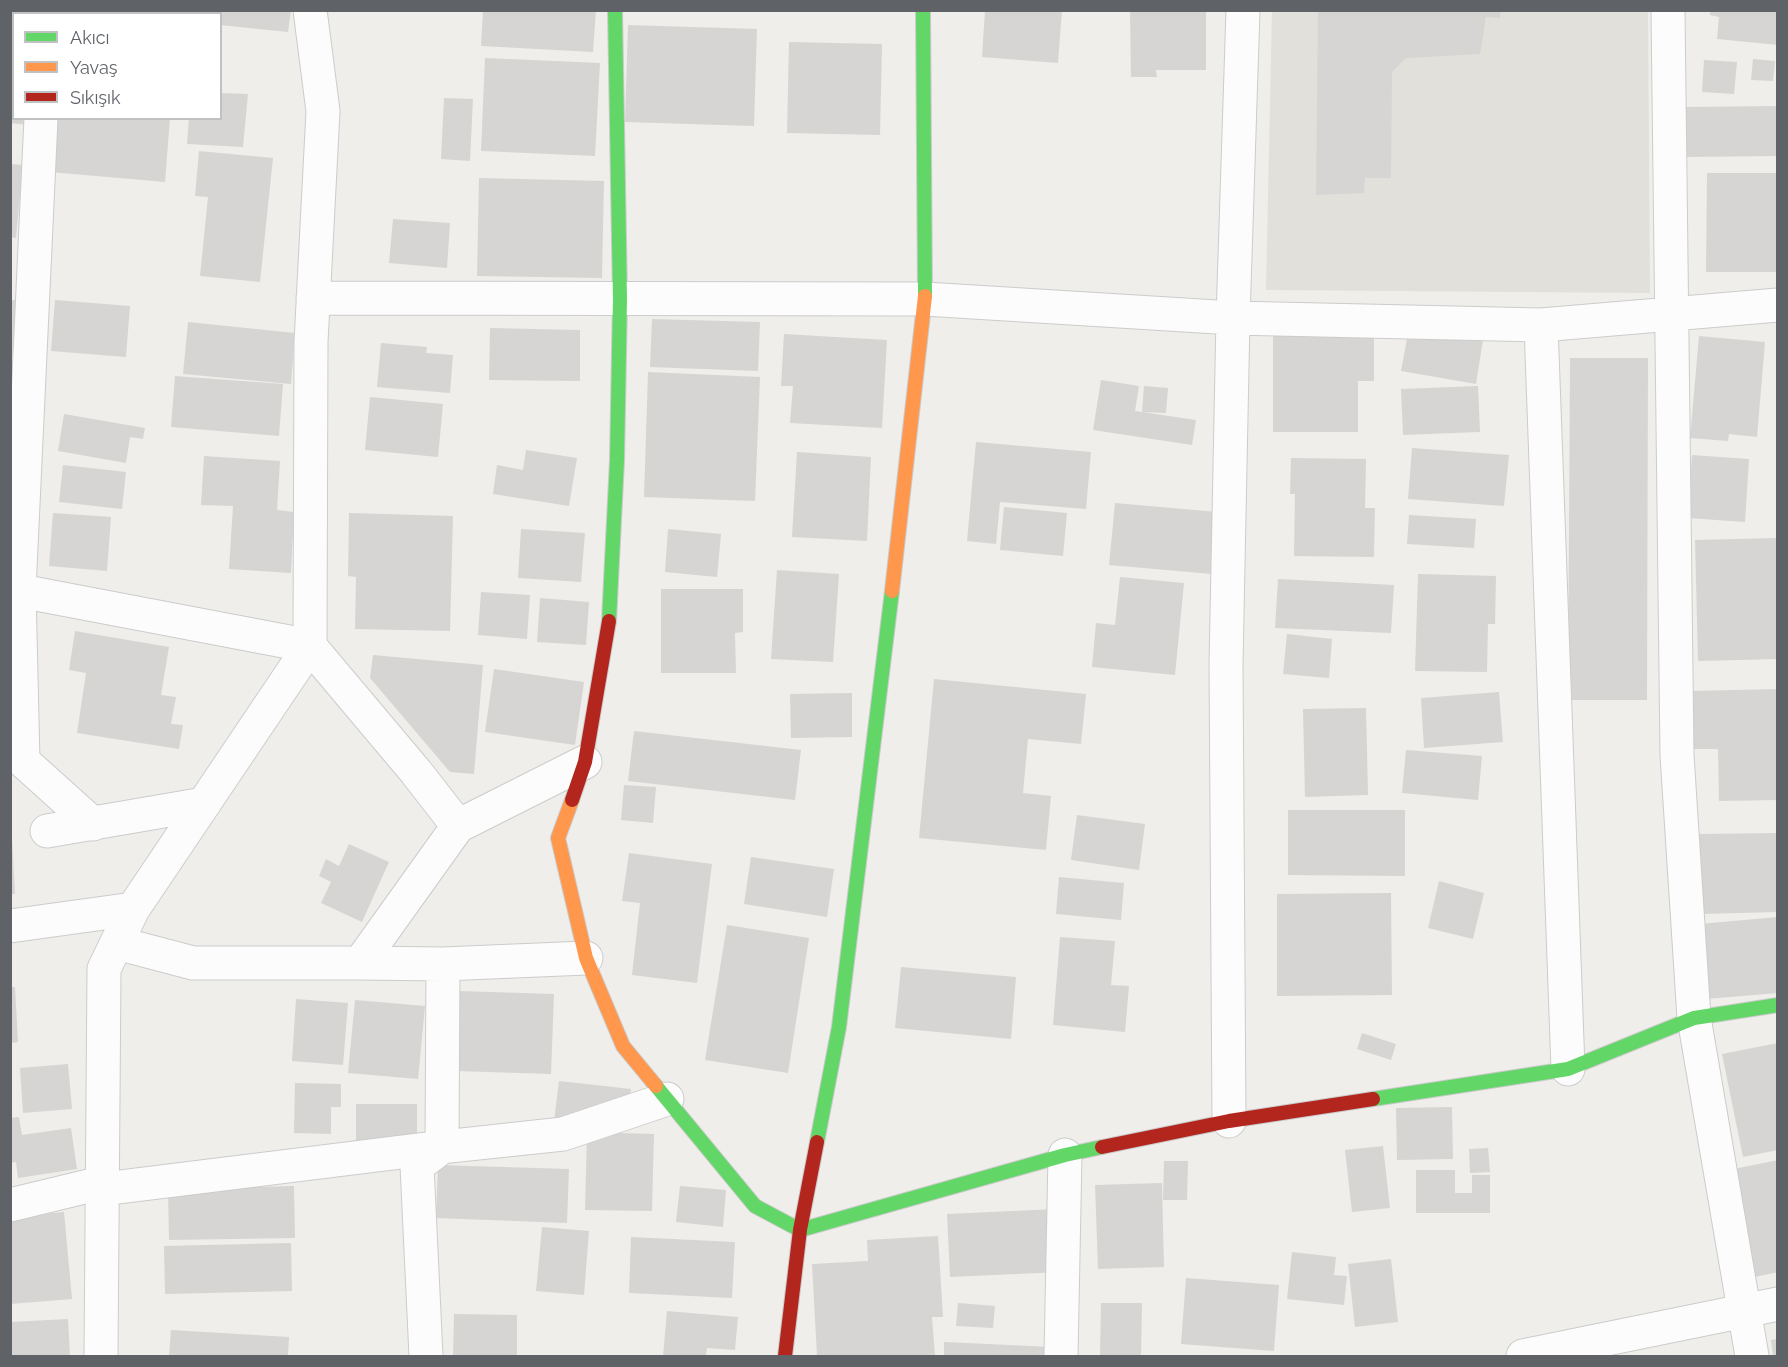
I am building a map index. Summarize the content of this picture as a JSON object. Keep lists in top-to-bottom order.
{
  "legend": ["Akıcı", "Yavaş", "Sıkışık"]
}
